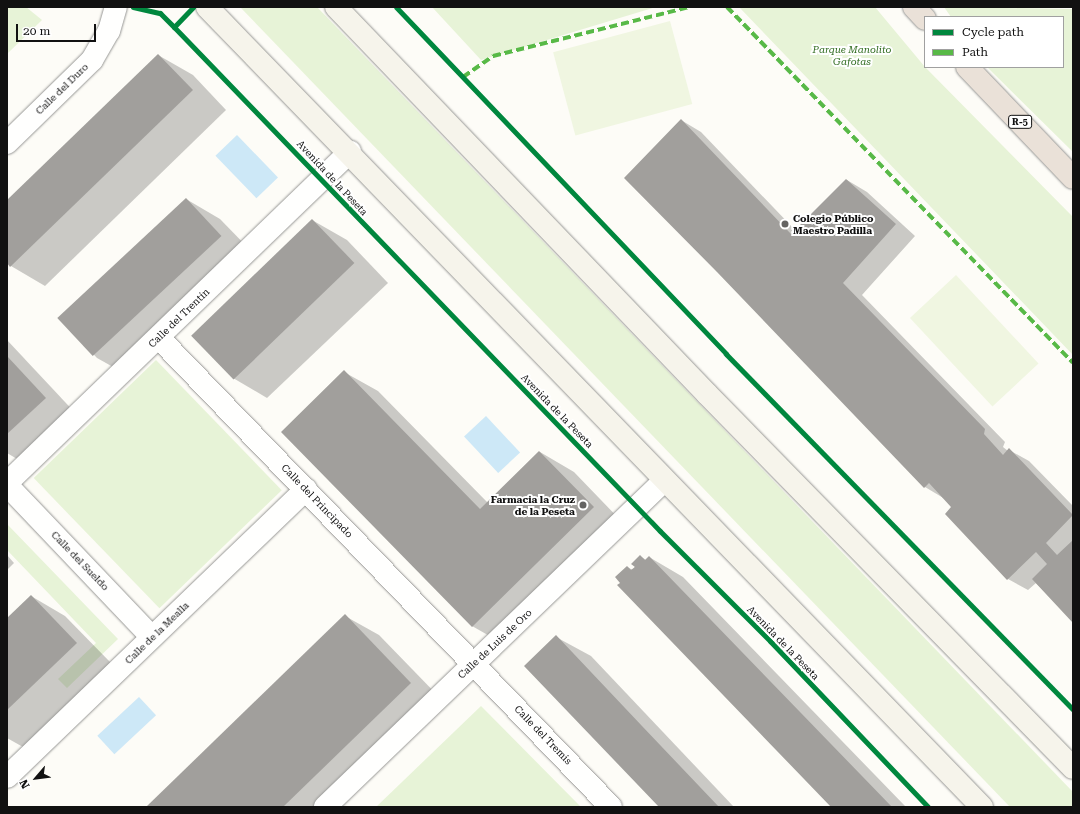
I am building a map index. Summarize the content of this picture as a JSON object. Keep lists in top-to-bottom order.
{
  "streets": {
    "highway": ["R-5"],
    "street": [
      "Calle del Duro",
      "Calle del Trentín",
      "Calle del Principado",
      "Calle del Sueldo",
      "Calle de la Mealla",
      "Calle de Luis de Oro",
      "Calle del Tremis"
    ],
    "cycle path": ["Avenida de la Peseta"]
  },
  "crossings": [
    ["Calle del Trentín", "Calle del Principado"],
    ["Calle del Trentín", "Calle del Sueldo"],
    ["Calle del Principado", "Calle de la Mealla"],
    ["Calle del Principado", "Calle de Luis de Oro"],
    ["Calle del Principado", "Calle del Tremis"],
    ["Calle del Sueldo", "Calle de la Mealla"],
    ["Calle de Luis de Oro", "Calle del Tremis"]
  ],
  "parks": ["Parque Manolito Gafotas"],
  "places": ["Colegio Público Maestro Padilla", "Farmacia la Cruz de la Peseta"],
  "legend": ["Cycle path", "Path"],
  "scale_bar": "20 m",
  "north": "bottom left"
}
